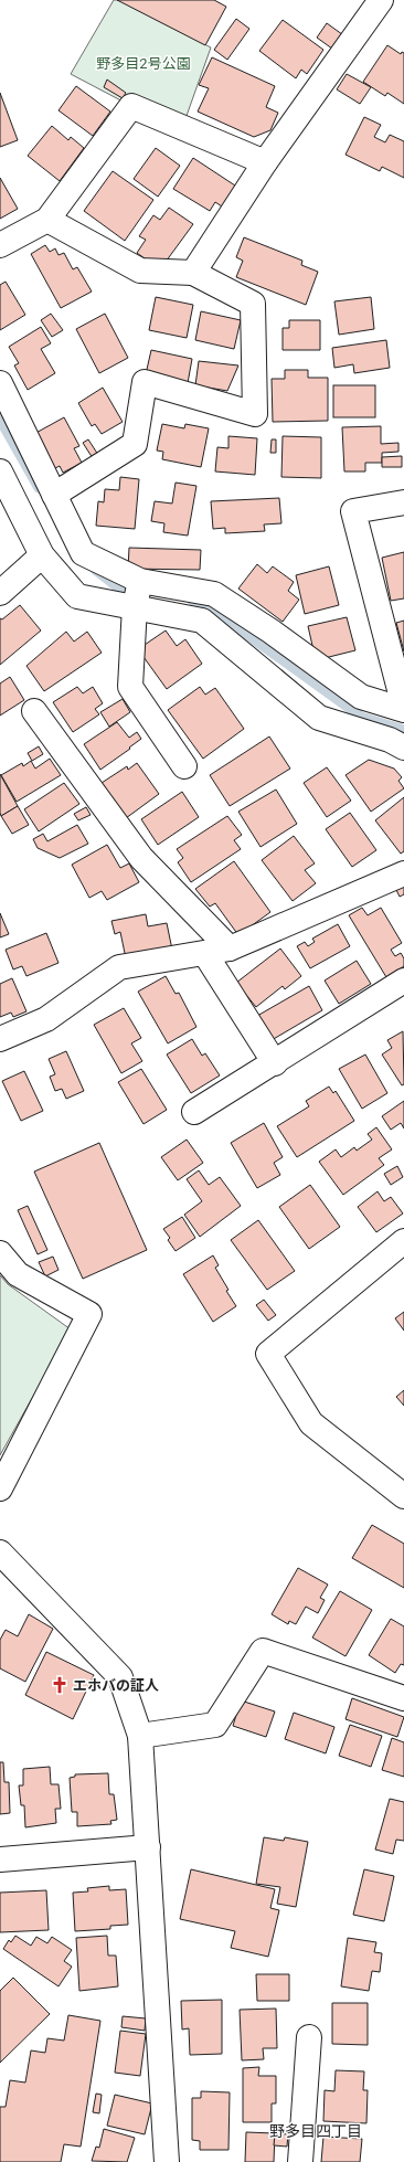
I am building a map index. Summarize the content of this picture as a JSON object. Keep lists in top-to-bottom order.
{
  "districts": ["野多目四丁目"],
  "parks": ["野多目2号公園"],
  "places": {
    "church": ["エホバの証人"]
  }
}
